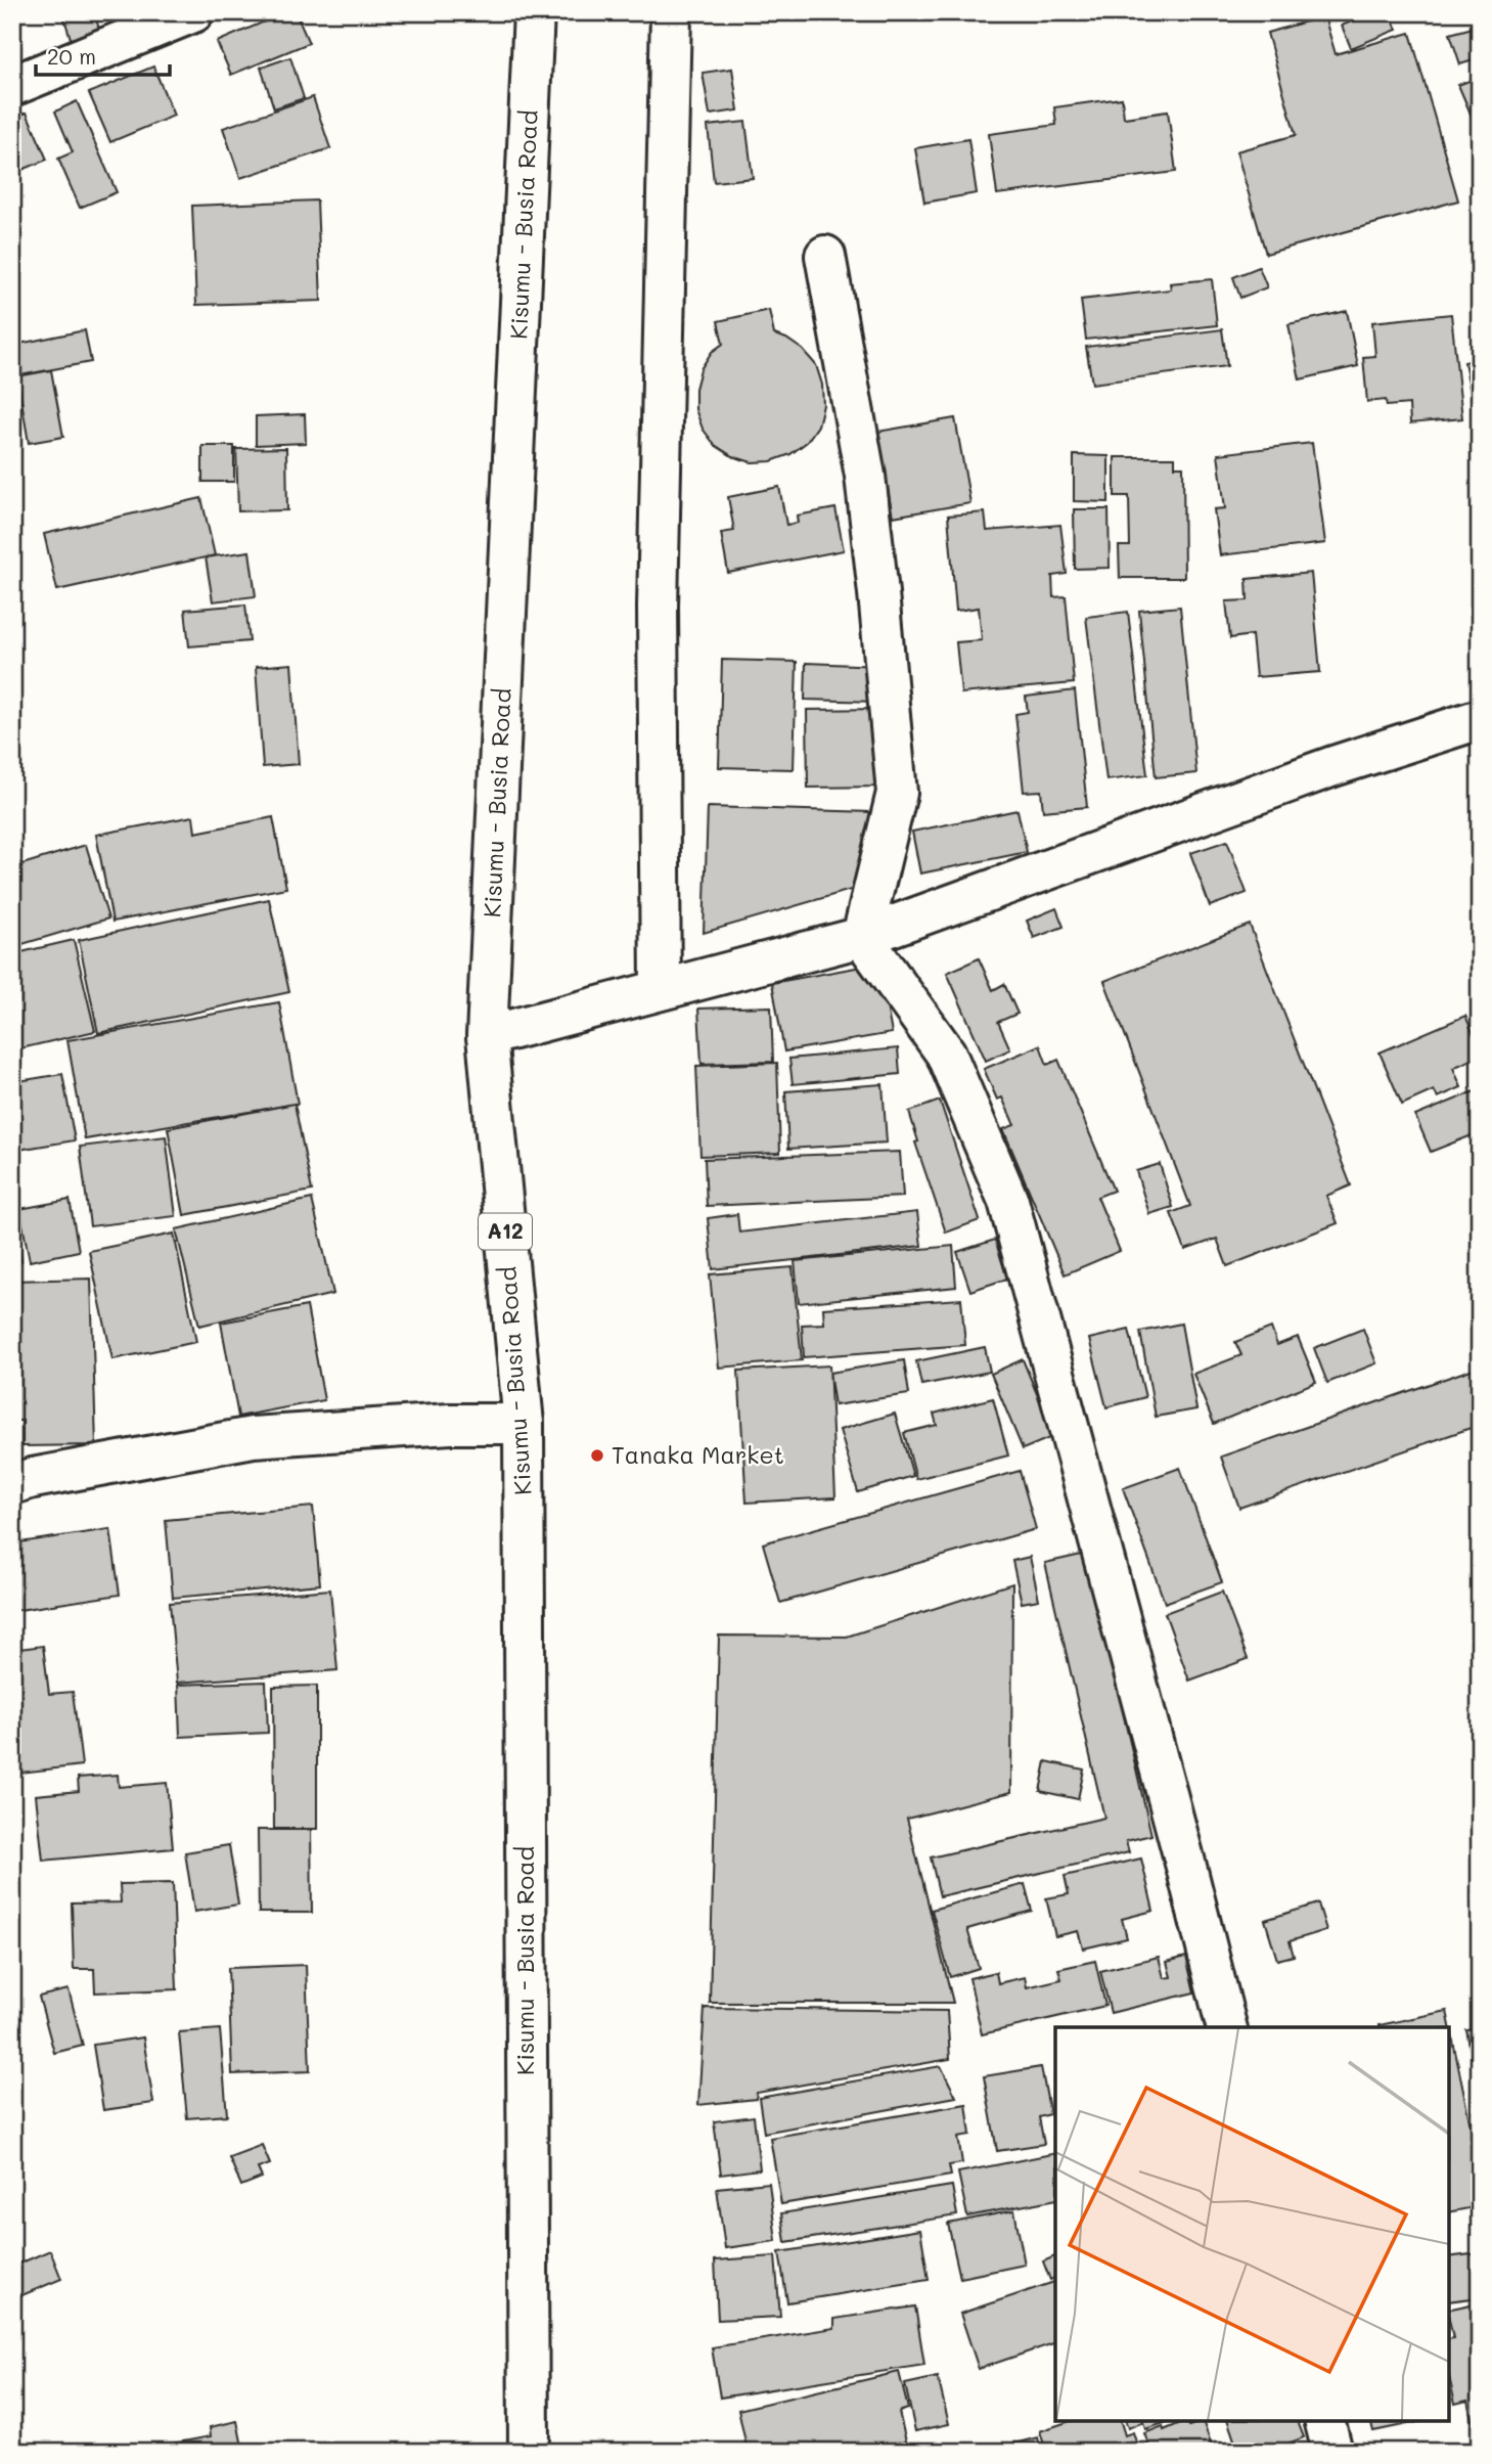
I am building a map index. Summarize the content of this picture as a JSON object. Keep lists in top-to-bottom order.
{
  "streets": {
    "main road": ["Kisumu - Busia Road", "A12"]
  },
  "places": ["Tanaka Market"],
  "scale_bar": "20 m"
}
